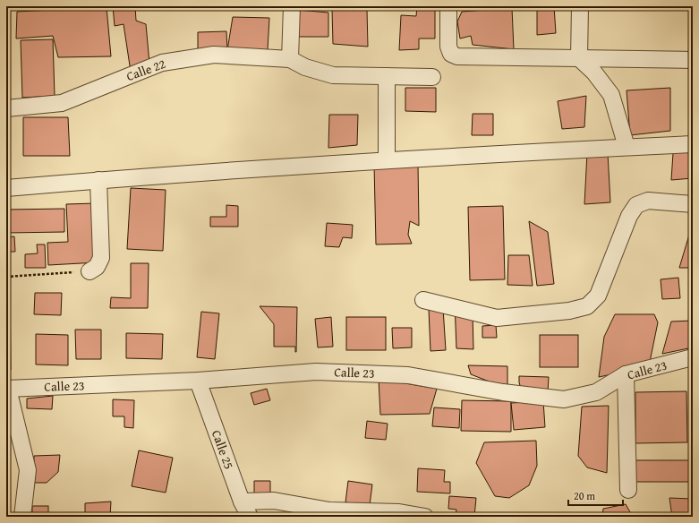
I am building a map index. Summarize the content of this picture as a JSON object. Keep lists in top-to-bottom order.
{
  "streets": {
    "street": ["Calle 22", "Calle 23", "Calle 25"]
  },
  "crossings": [
    ["Calle 23", "Calle 25"]
  ],
  "scale_bar": "20 m"
}
